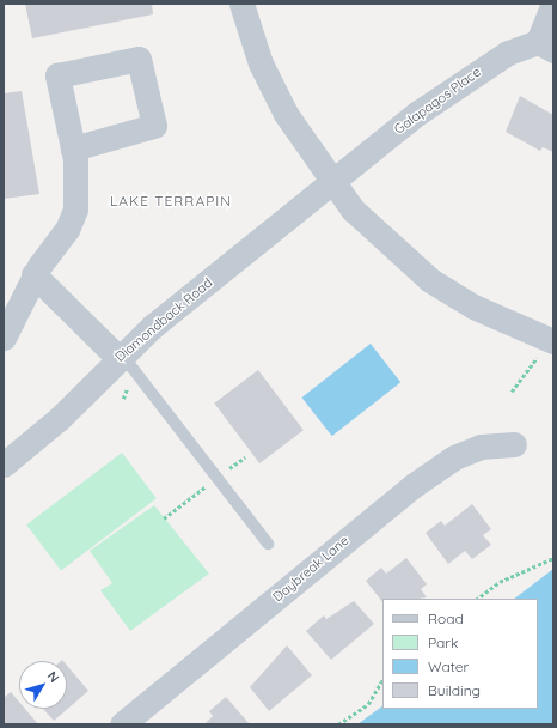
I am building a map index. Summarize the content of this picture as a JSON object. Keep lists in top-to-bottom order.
{
  "streets": {
    "street": ["Galapagos Place", "Diamondback Road", "Daybreak Lane"]
  },
  "crossings": [
    ["Galapagos Place", "Diamondback Road"]
  ],
  "districts": ["LAKE TERRAPIN"],
  "legend": [
    "Road",
    "Park",
    "Water",
    "Building"
  ],
  "north": "top right"
}
